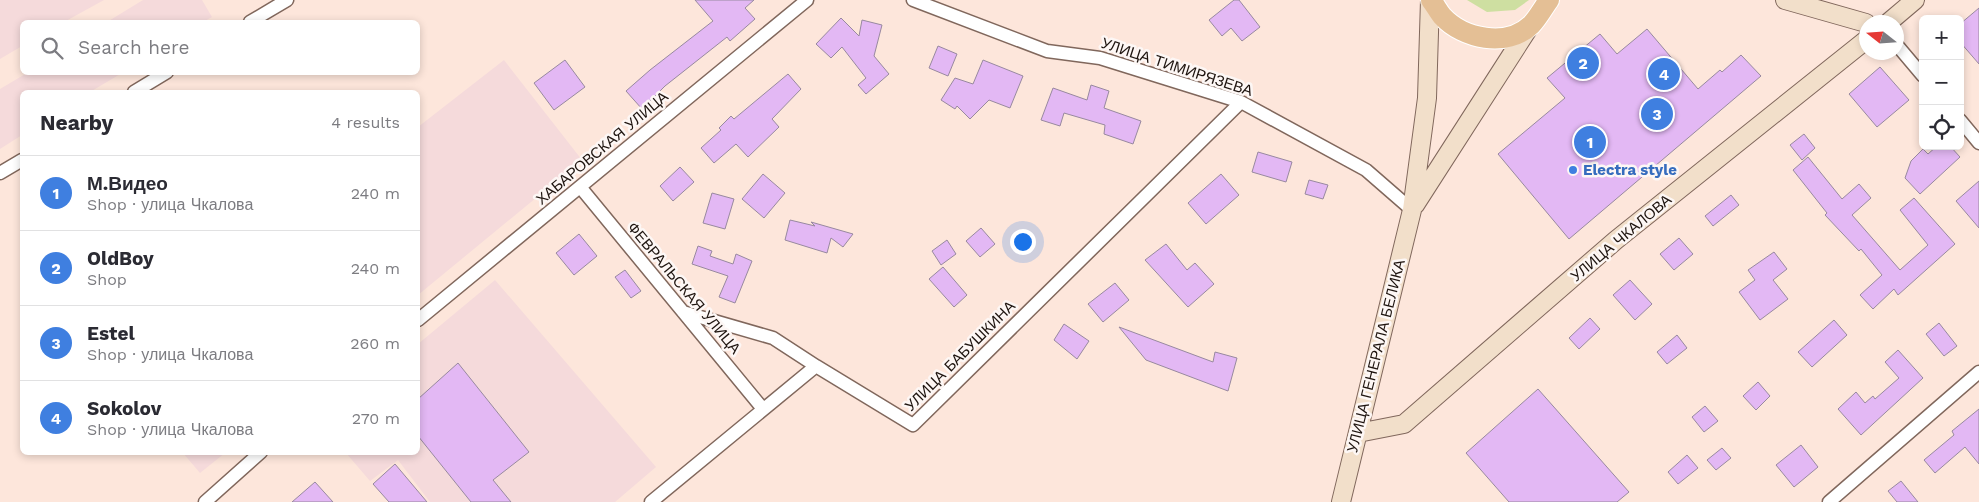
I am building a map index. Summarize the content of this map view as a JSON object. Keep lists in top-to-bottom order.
{
  "streets": {
    "main road": ["УЛИЦА ЧКАЛОВА", "УЛИЦА ГЕНЕРАЛА БЕЛИКА"],
    "street": [
      "УЛИЦА ТИМИРЯЗЕВА",
      "ХАБАРОВСКАЯ УЛИЦА",
      "ФЕВРАЛЬСКАЯ УЛИЦА",
      "УЛИЦА БАБУШКИНА"
    ]
  },
  "crossings": [
    ["УЛИЦА ТИМИРЯЗЕВА", "УЛИЦА БАБУШКИНА"],
    ["УЛИЦА ТИМИРЯЗЕВА", "УЛИЦА ГЕНЕРАЛА БЕЛИКА"],
    ["ХАБАРОВСКАЯ УЛИЦА", "ФЕВРАЛЬСКАЯ УЛИЦА"],
    ["УЛИЦА ЧКАЛОВА", "УЛИЦА ГЕНЕРАЛА БЕЛИКА"]
  ],
  "places": ["Electra style"],
  "north": "left",
  "page": {
    "map_buttons": ["+", "−"],
    "search": "Search here",
    "pins": [
      "2",
      "4",
      "3",
      "1"
    ],
    "heading": ["Nearby", "4 results"],
    "list": [
      {
        "mark": "1",
        "name": "М.Видео",
        "note": "Shop · улица Чкалова",
        "value": "240 m"
      },
      {
        "mark": "2",
        "name": "OldBoy",
        "note": "Shop",
        "value": "240 m"
      },
      {
        "mark": "3",
        "name": "Estel",
        "note": "Shop · улица Чкалова",
        "value": "260 m"
      },
      {
        "mark": "4",
        "name": "Sokolov",
        "note": "Shop · улица Чкалова",
        "value": "270 m"
      }
    ]
  }
}
